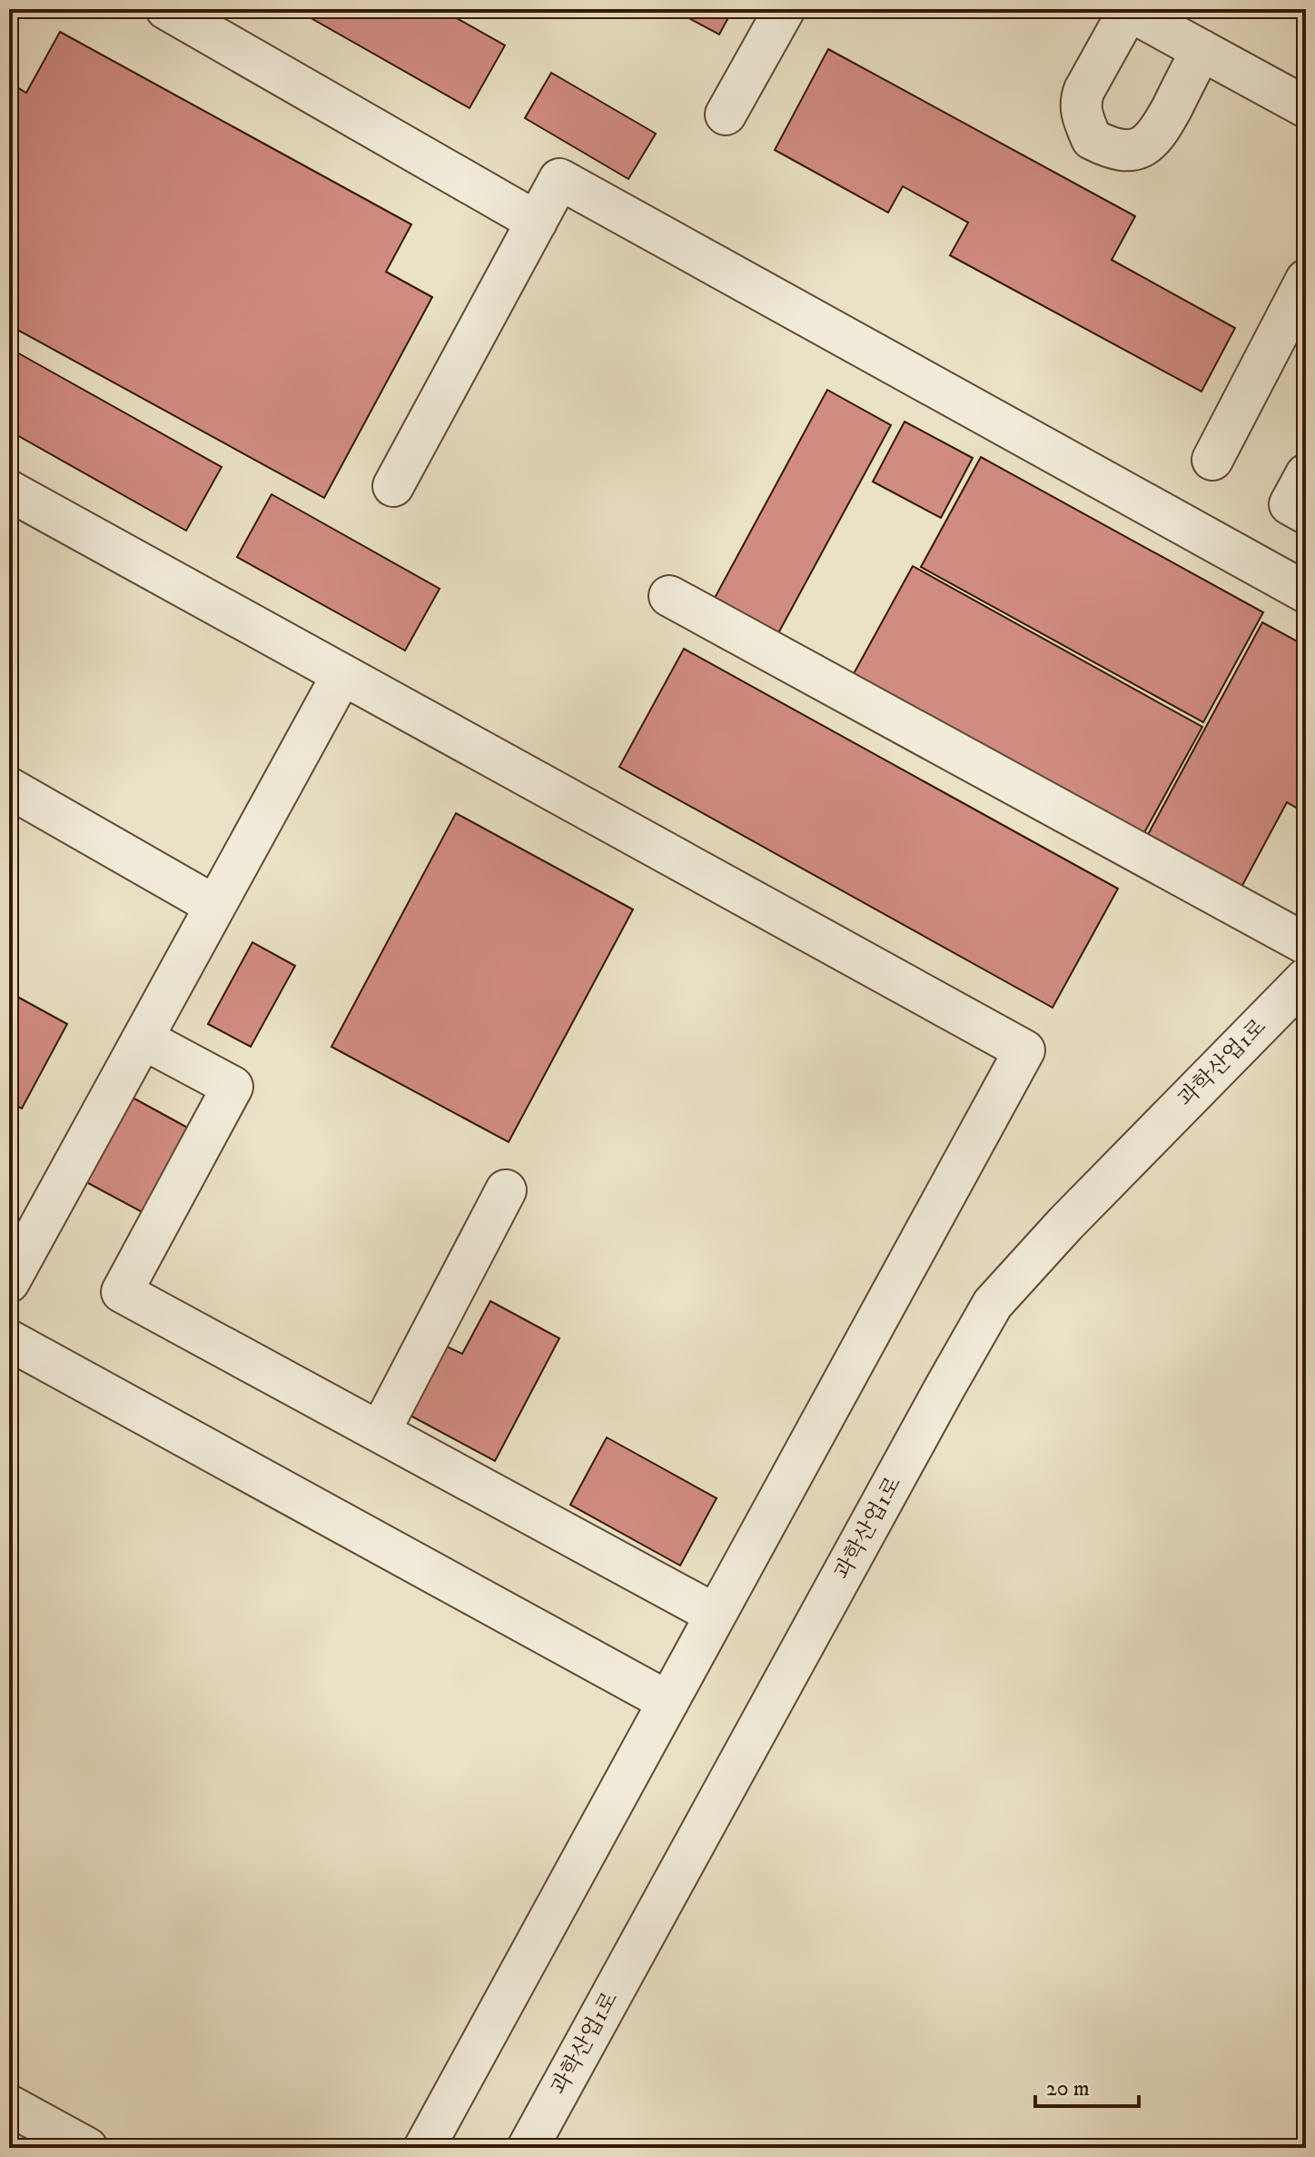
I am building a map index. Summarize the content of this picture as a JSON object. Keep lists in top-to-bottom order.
{
  "streets": {
    "street": ["과학산업1로"]
  },
  "scale_bar": "20 m"
}
